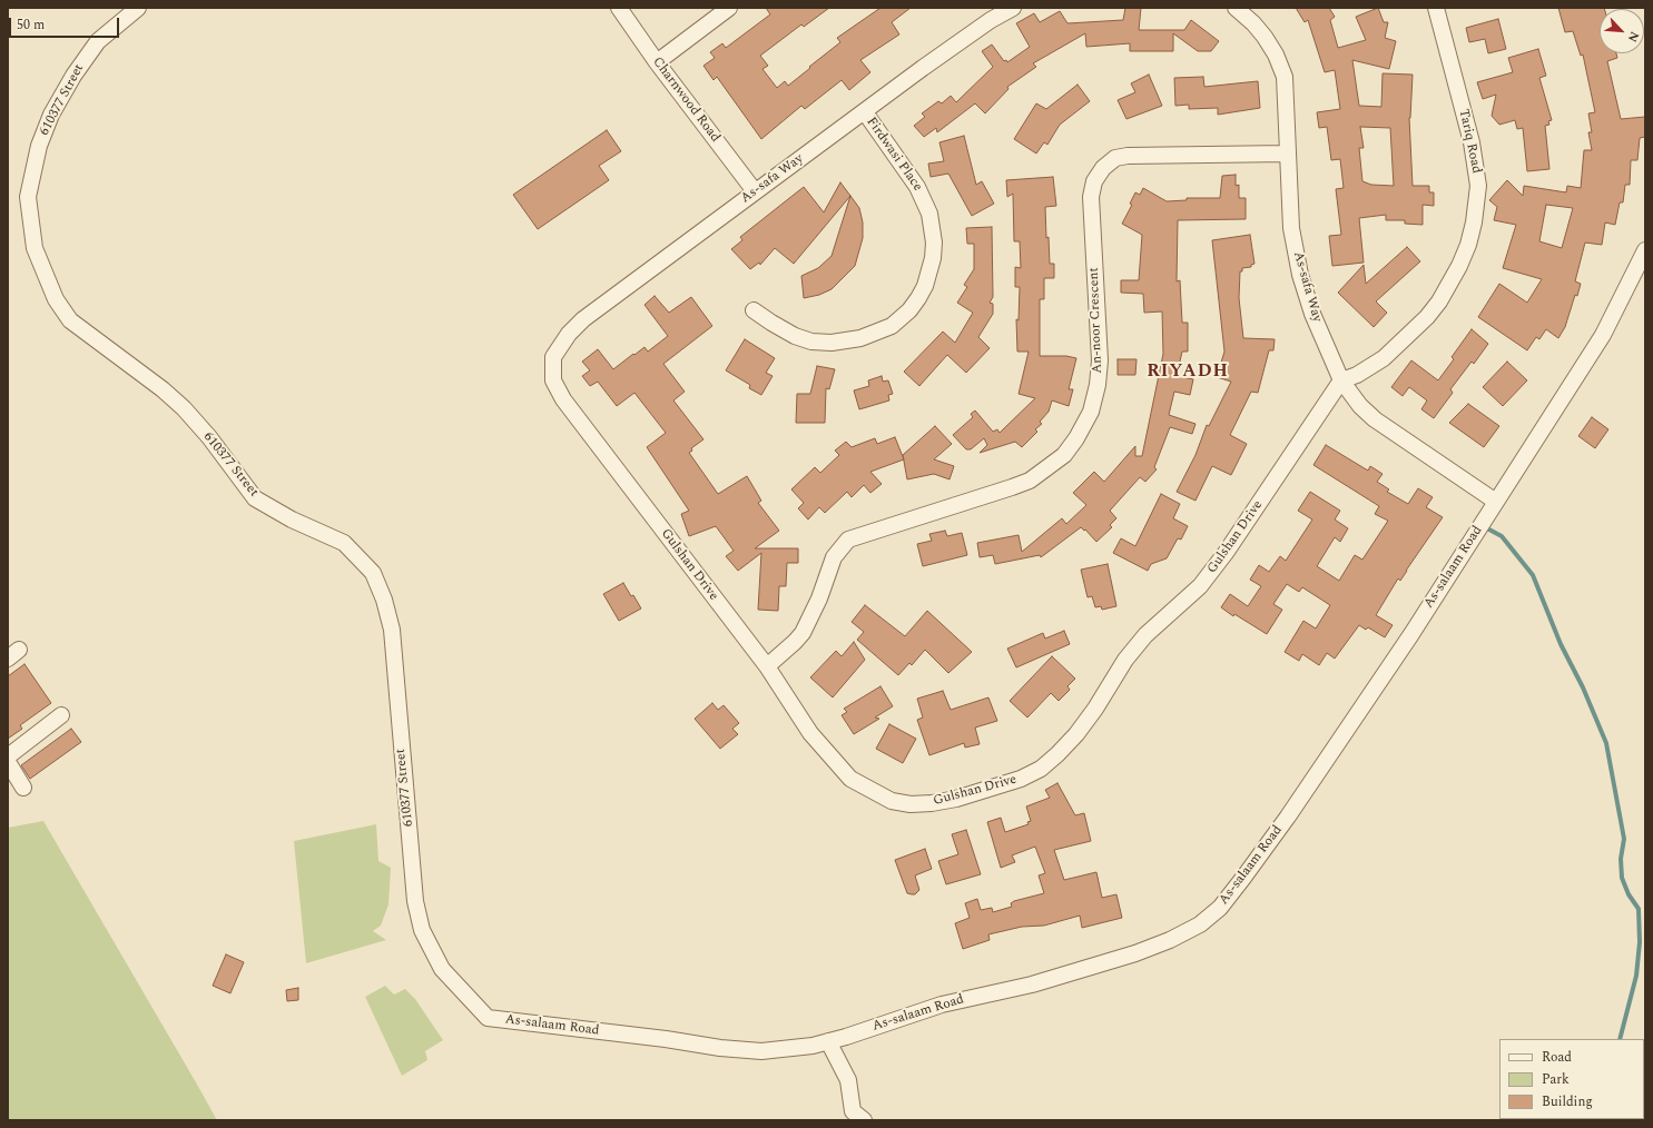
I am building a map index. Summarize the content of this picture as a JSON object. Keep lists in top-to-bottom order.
{
  "streets": {
    "street": [
      "610377 Street",
      "Charnwood Road",
      "Tariq Road",
      "Firdwasi Place",
      "As-safa Way",
      "An-noor Crescent",
      "Gulshan Drive",
      "As-salaam Road"
    ]
  },
  "crossings": [
    ["610377 Street", "As-salaam Road"],
    ["Charnwood Road", "As-safa Way"],
    ["Tariq Road", "As-safa Way"],
    ["Tariq Road", "Gulshan Drive"],
    ["Firdwasi Place", "As-safa Way"],
    ["As-safa Way", "An-noor Crescent"],
    ["As-safa Way", "Gulshan Drive"],
    ["As-safa Way", "As-salaam Road"],
    ["An-noor Crescent", "Gulshan Drive"]
  ],
  "districts": ["RIYADH"],
  "legend": ["Road", "Park", "Building"],
  "scale_bar": "50 m",
  "north": "bottom right"
}
